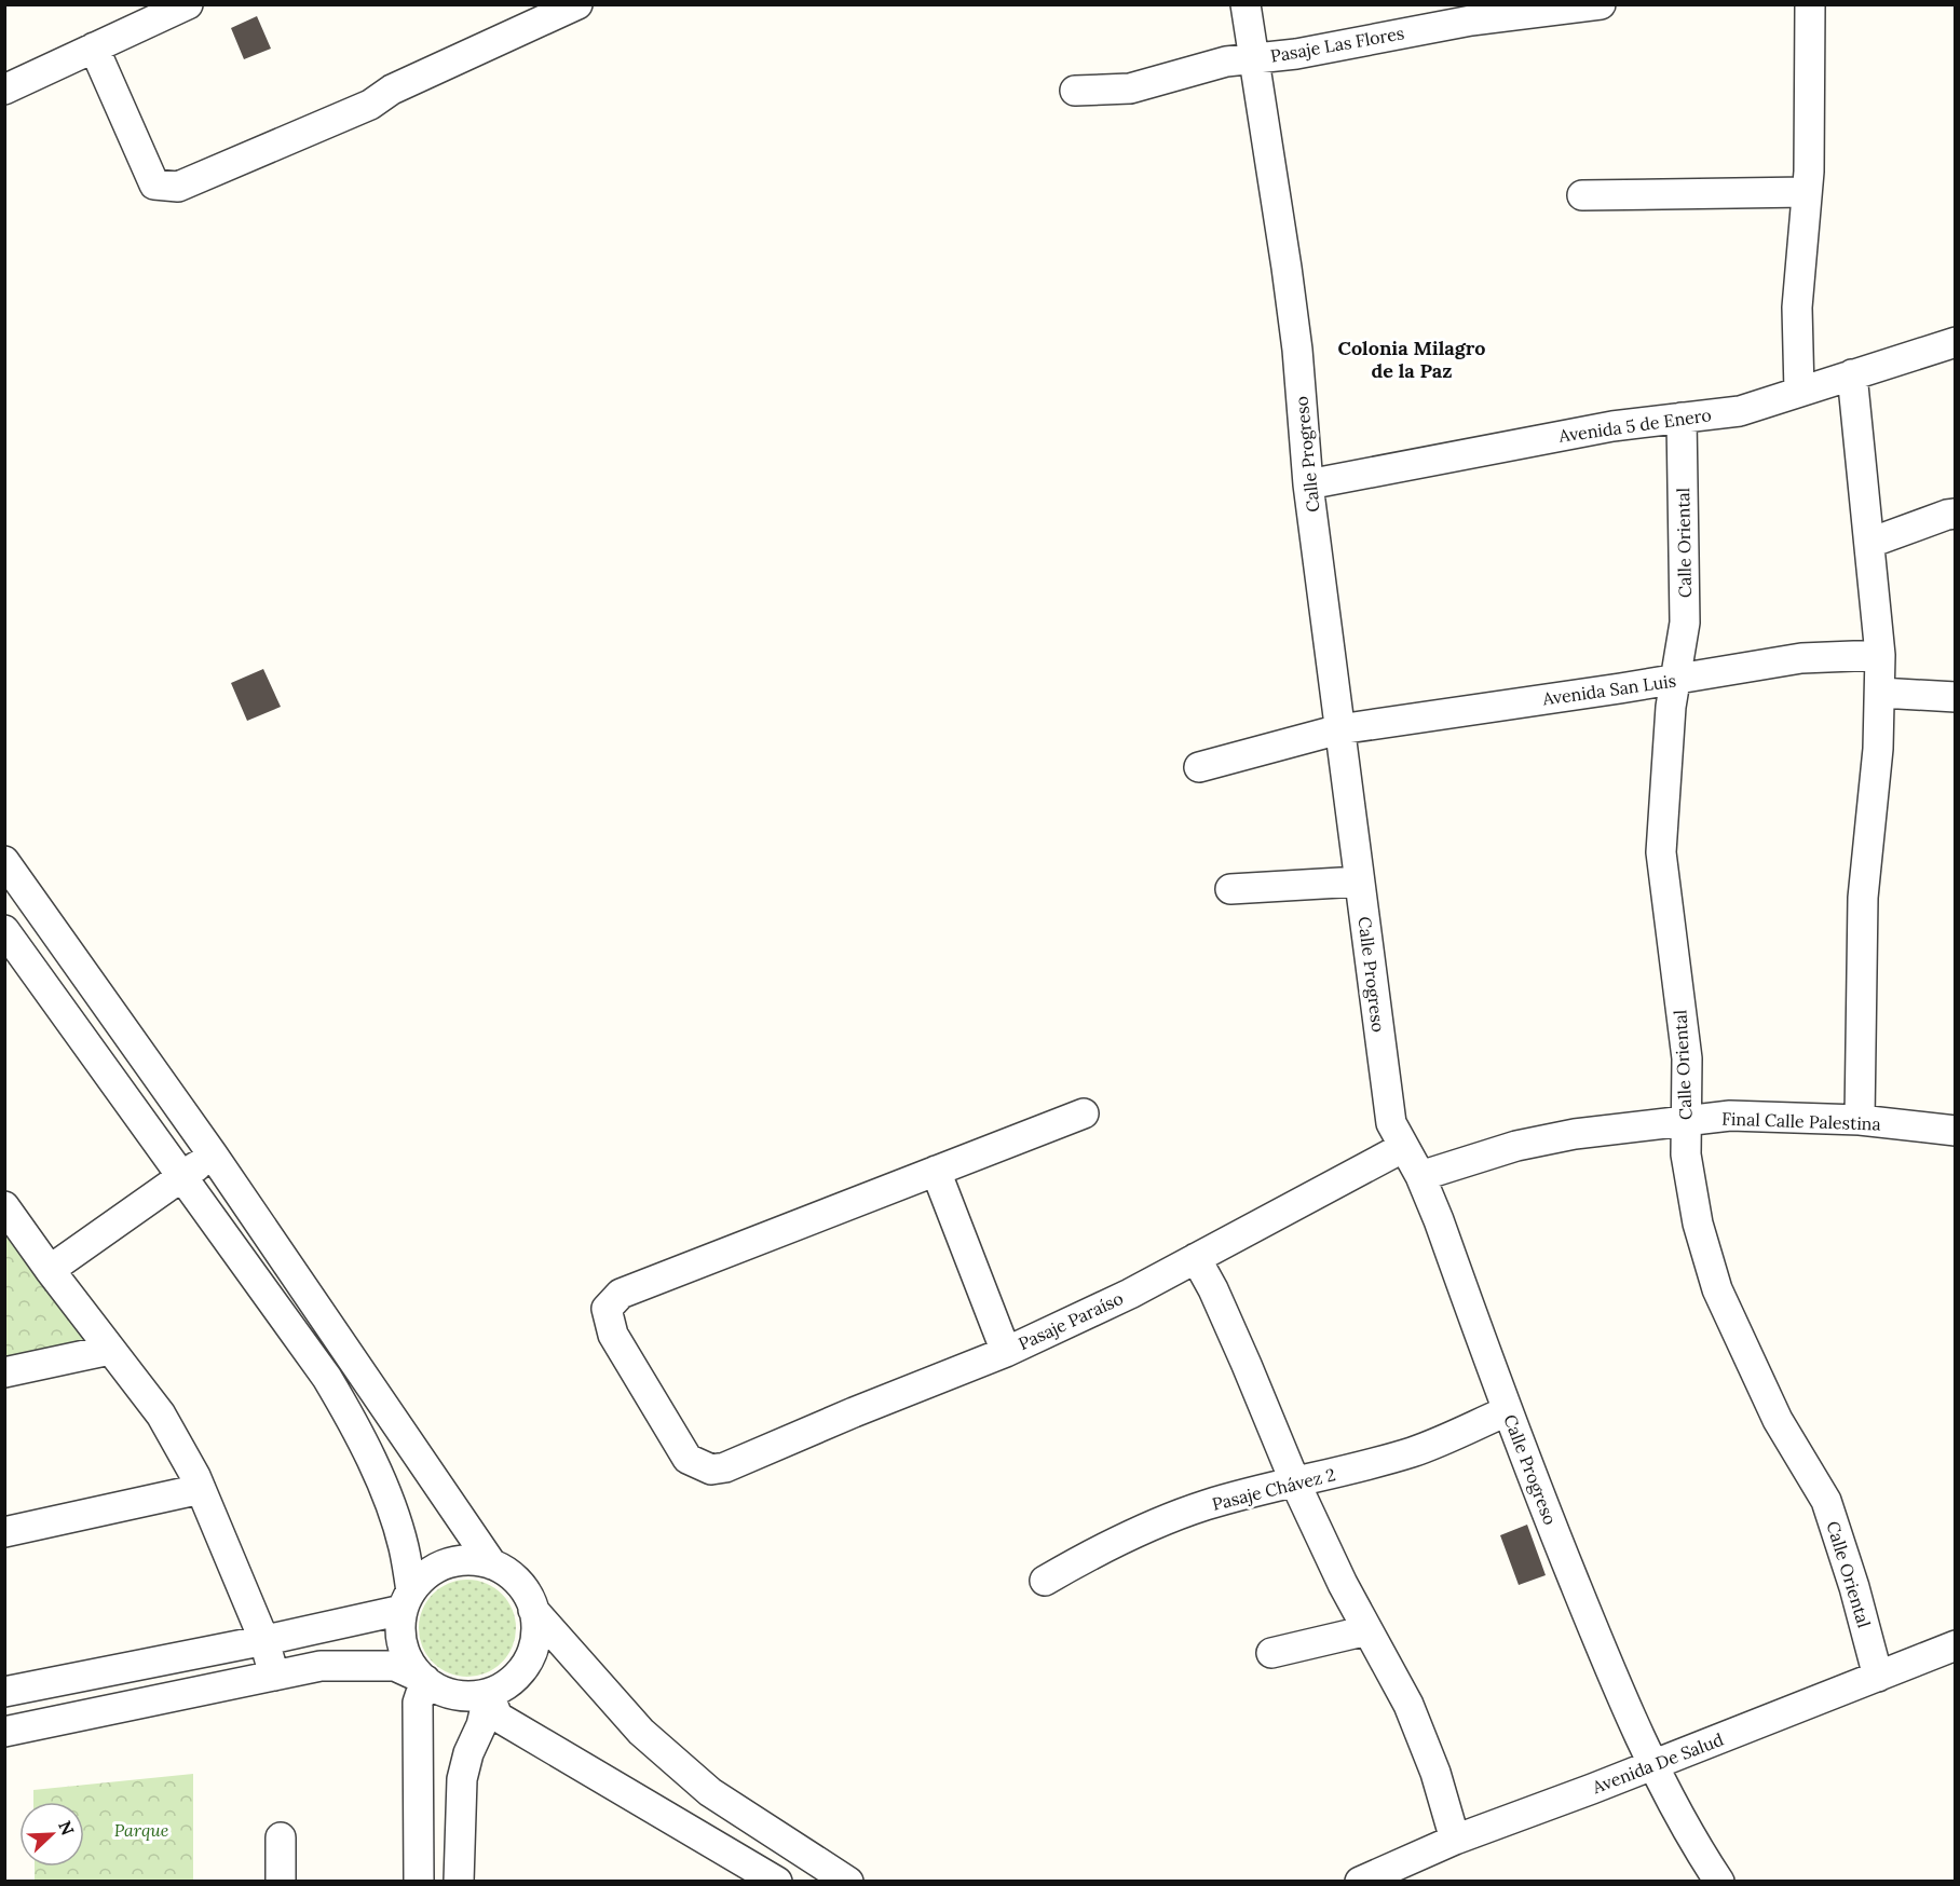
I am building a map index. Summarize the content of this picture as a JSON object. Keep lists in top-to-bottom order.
{
  "streets": {
    "street": [
      "Pasaje Las Flores",
      "Avenida 5 de Enero",
      "Calle Progreso",
      "Calle Oriental",
      "Avenida San Luis",
      "Final Calle Palestina",
      "Pasaje Paraíso",
      "Pasaje Chávez 2",
      "Avenida De Salud"
    ]
  },
  "crossings": [
    ["Pasaje Las Flores", "Calle Progreso"],
    ["Avenida 5 de Enero", "Calle Progreso"],
    ["Avenida 5 de Enero", "Calle Oriental"],
    ["Calle Progreso", "Avenida San Luis"],
    ["Calle Progreso", "Final Calle Palestina"],
    ["Calle Progreso", "Pasaje Paraíso"],
    ["Calle Progreso", "Pasaje Chávez 2"],
    ["Calle Progreso", "Avenida De Salud"],
    ["Calle Oriental", "Avenida San Luis"],
    ["Calle Oriental", "Final Calle Palestina"],
    ["Calle Oriental", "Avenida De Salud"]
  ],
  "districts": ["Colonia Milagro de la Paz"],
  "parks": ["Parque"],
  "north": "top right"
}
